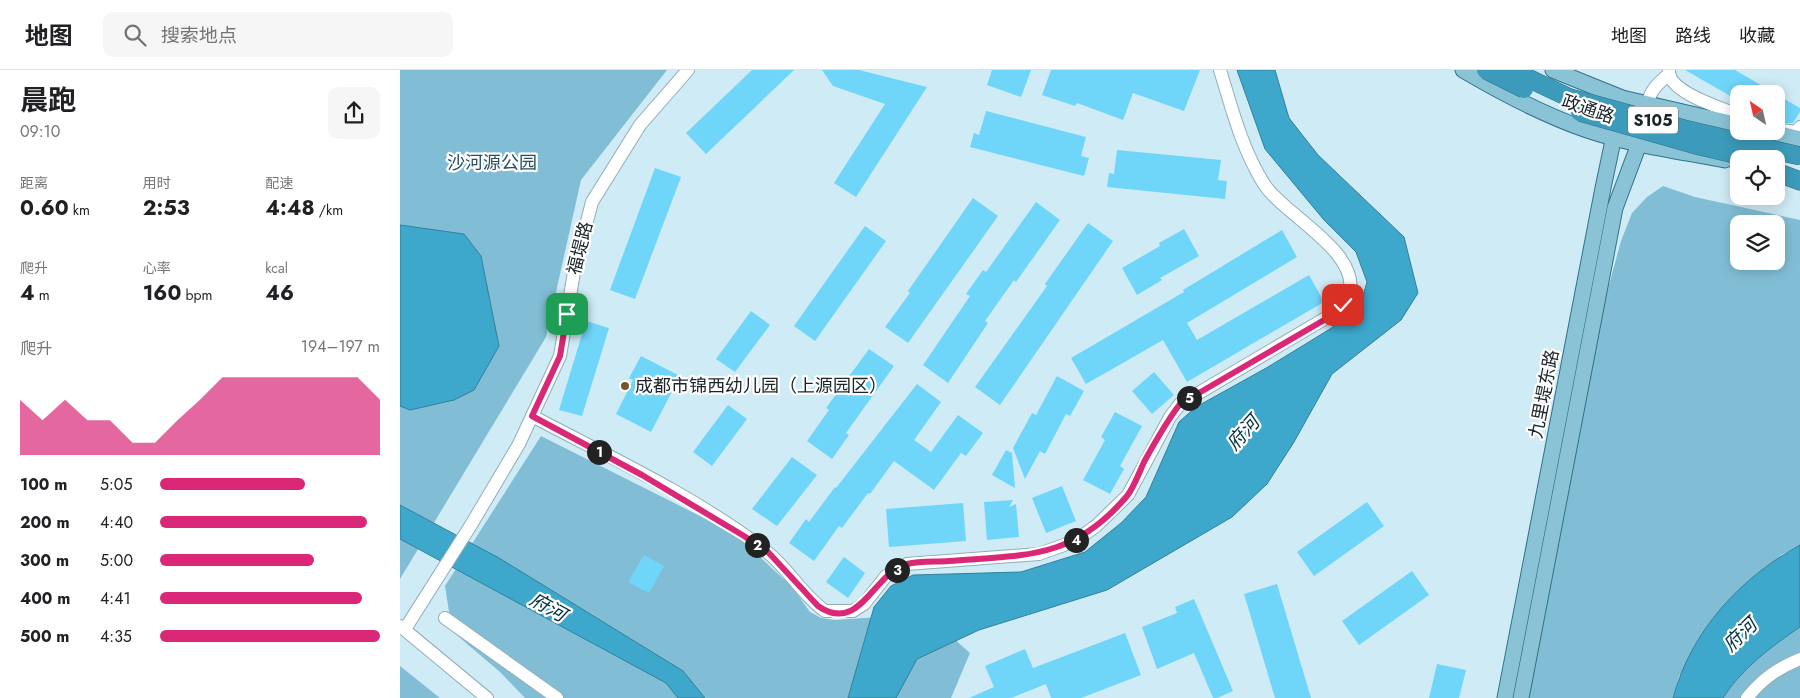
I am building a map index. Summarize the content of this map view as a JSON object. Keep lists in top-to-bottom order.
{
  "streets": {
    "highway": ["S105"],
    "main road": ["政通路", "九里堤东路"],
    "street": ["福堤路"]
  },
  "crossings": [
    ["政通路", "九里堤东路"]
  ],
  "water": ["府河"],
  "parks": ["沙河源公园"],
  "places": ["成都市锦西幼儿园（上源园区）"],
  "north": "top left",
  "page": {
    "header": "地图",
    "search": "搜索地点",
    "nav": ["地图", "路线", "收藏"],
    "heading": ["晨跑", "09:10"],
    "stats": [
      ["距离", "0.60 km"],
      ["用时", "2:53"],
      ["配速", "4:48 /km"],
      ["爬升", "4 m"],
      ["心率", "160 bpm"],
      ["kcal", "46"]
    ],
    "chart": ["爬升", "194–197 m"],
    "pins": [
      "5",
      "1",
      "4",
      "2",
      "3"
    ],
    "list": [
      {
        "name": "100 m",
        "note": "5:05"
      },
      {
        "name": "200 m",
        "note": "4:40"
      },
      {
        "name": "300 m",
        "note": "5:00"
      },
      {
        "name": "400 m",
        "note": "4:41"
      },
      {
        "name": "500 m",
        "note": "4:35"
      }
    ]
  }
}
